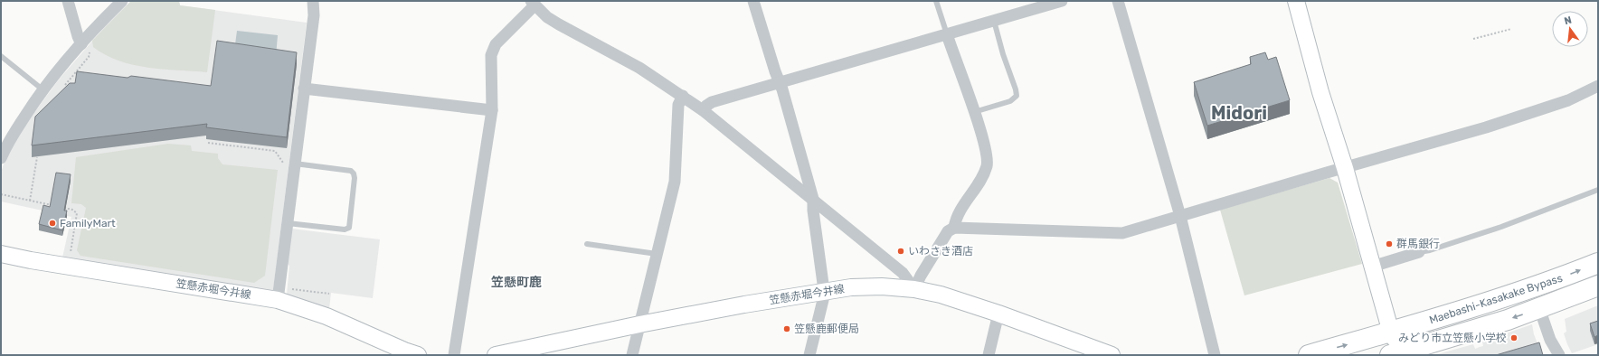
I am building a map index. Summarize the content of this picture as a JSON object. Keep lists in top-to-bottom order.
{
  "streets": {
    "highway": ["Maebashi-Kasakake Bypass"],
    "main road": ["笠懸赤堀今井線"]
  },
  "districts": ["Midori", "笠懸町鹿"],
  "places": [
    "FamilyMart",
    "群馬銀行",
    "いわさき酒店",
    "笠懸鹿郵便局",
    "みどり市立笠懸小学校"
  ],
  "north": "top"
}
